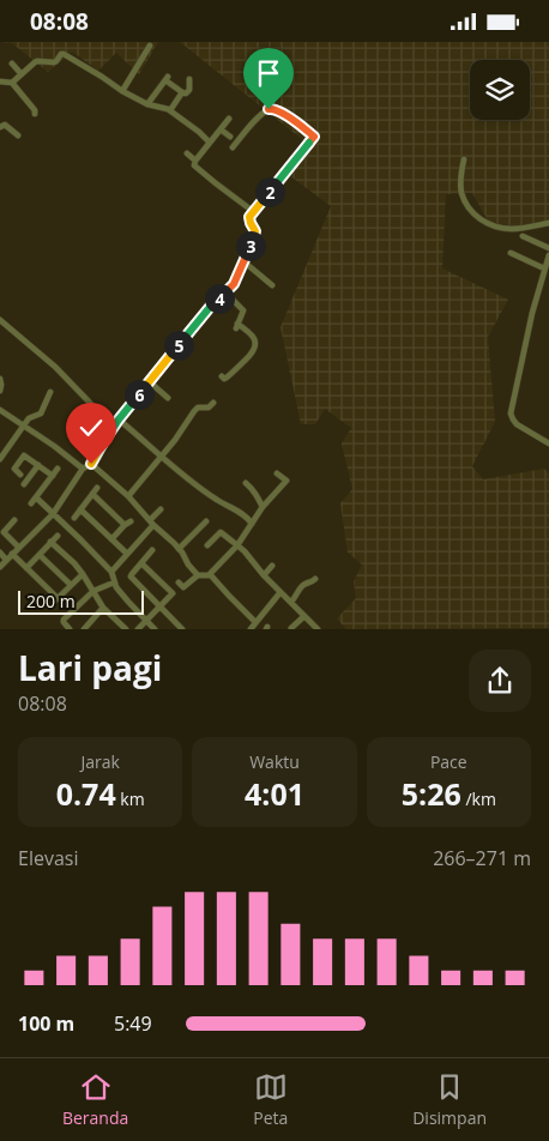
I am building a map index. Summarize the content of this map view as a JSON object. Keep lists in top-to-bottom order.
{
  "scale_bar": "200 m",
  "page": {
    "status": "08:08",
    "pins": [
      "2",
      "3",
      "4",
      "5",
      "6"
    ],
    "scale": "200 m",
    "heading": ["Lari pagi", "08:08"],
    "stats": [
      ["Jarak", "0.74 km"],
      ["Waktu", "4:01"],
      ["Pace", "5:26 /km"]
    ],
    "chart": ["Elevasi", "266–271 m"],
    "list": [
      {
        "name": "100 m",
        "note": "5:49"
      }
    ],
    "tabs": ["Beranda", "Peta", "Disimpan"]
  }
}
